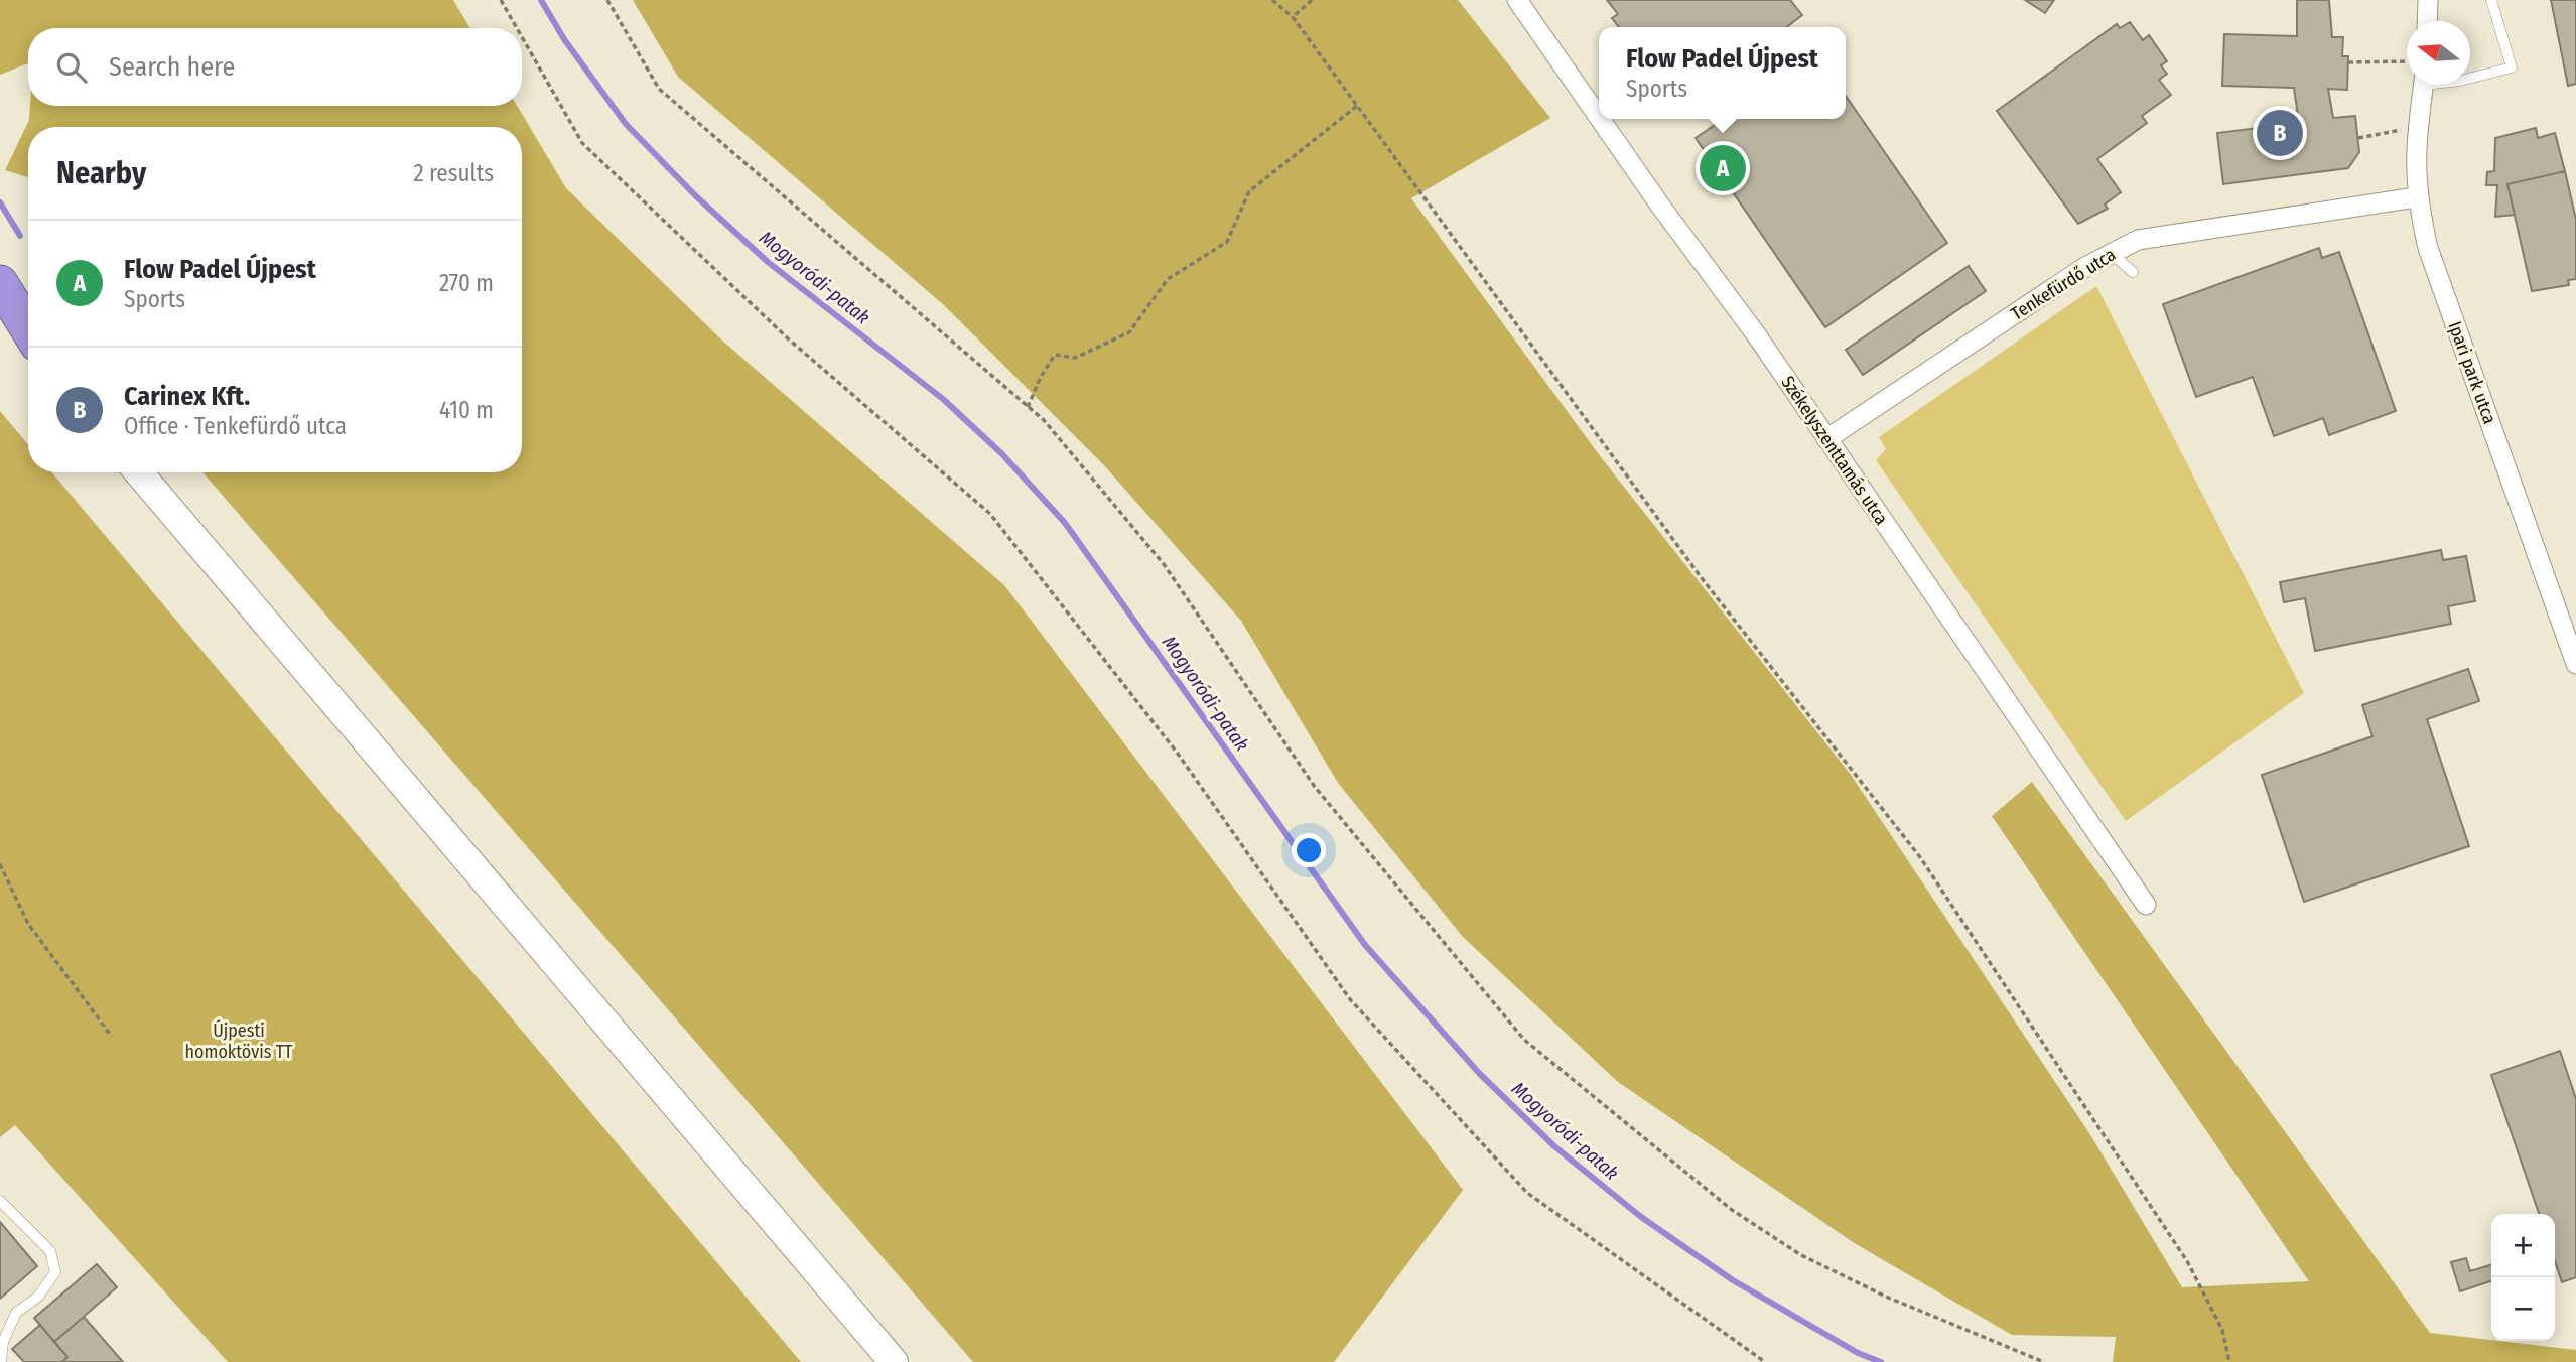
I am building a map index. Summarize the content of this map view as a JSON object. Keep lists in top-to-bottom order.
{
  "streets": {
    "street": ["Tenkefürdő utca", "Ipari park utca", "Székelyszenttamás utca"]
  },
  "crossings": [
    ["Tenkefürdő utca", "Ipari park utca"],
    ["Tenkefürdő utca", "Székelyszenttamás utca"]
  ],
  "water": ["Mogyoródi-patak"],
  "parks": ["Újpesti homoktövis TT"],
  "north": "left",
  "page": {
    "popup": ["Flow Padel Újpest", "Sports"],
    "search": "Search here",
    "pins": ["B", "A"],
    "heading": ["Nearby", "2 results"],
    "list": [
      {
        "mark": "A",
        "name": "Flow Padel Újpest",
        "note": "Sports",
        "value": "270 m"
      },
      {
        "mark": "B",
        "name": "Carinex Kft.",
        "note": "Office · Tenkefürdő utca",
        "value": "410 m"
      }
    ],
    "map_buttons": ["+", "−"]
  }
}
